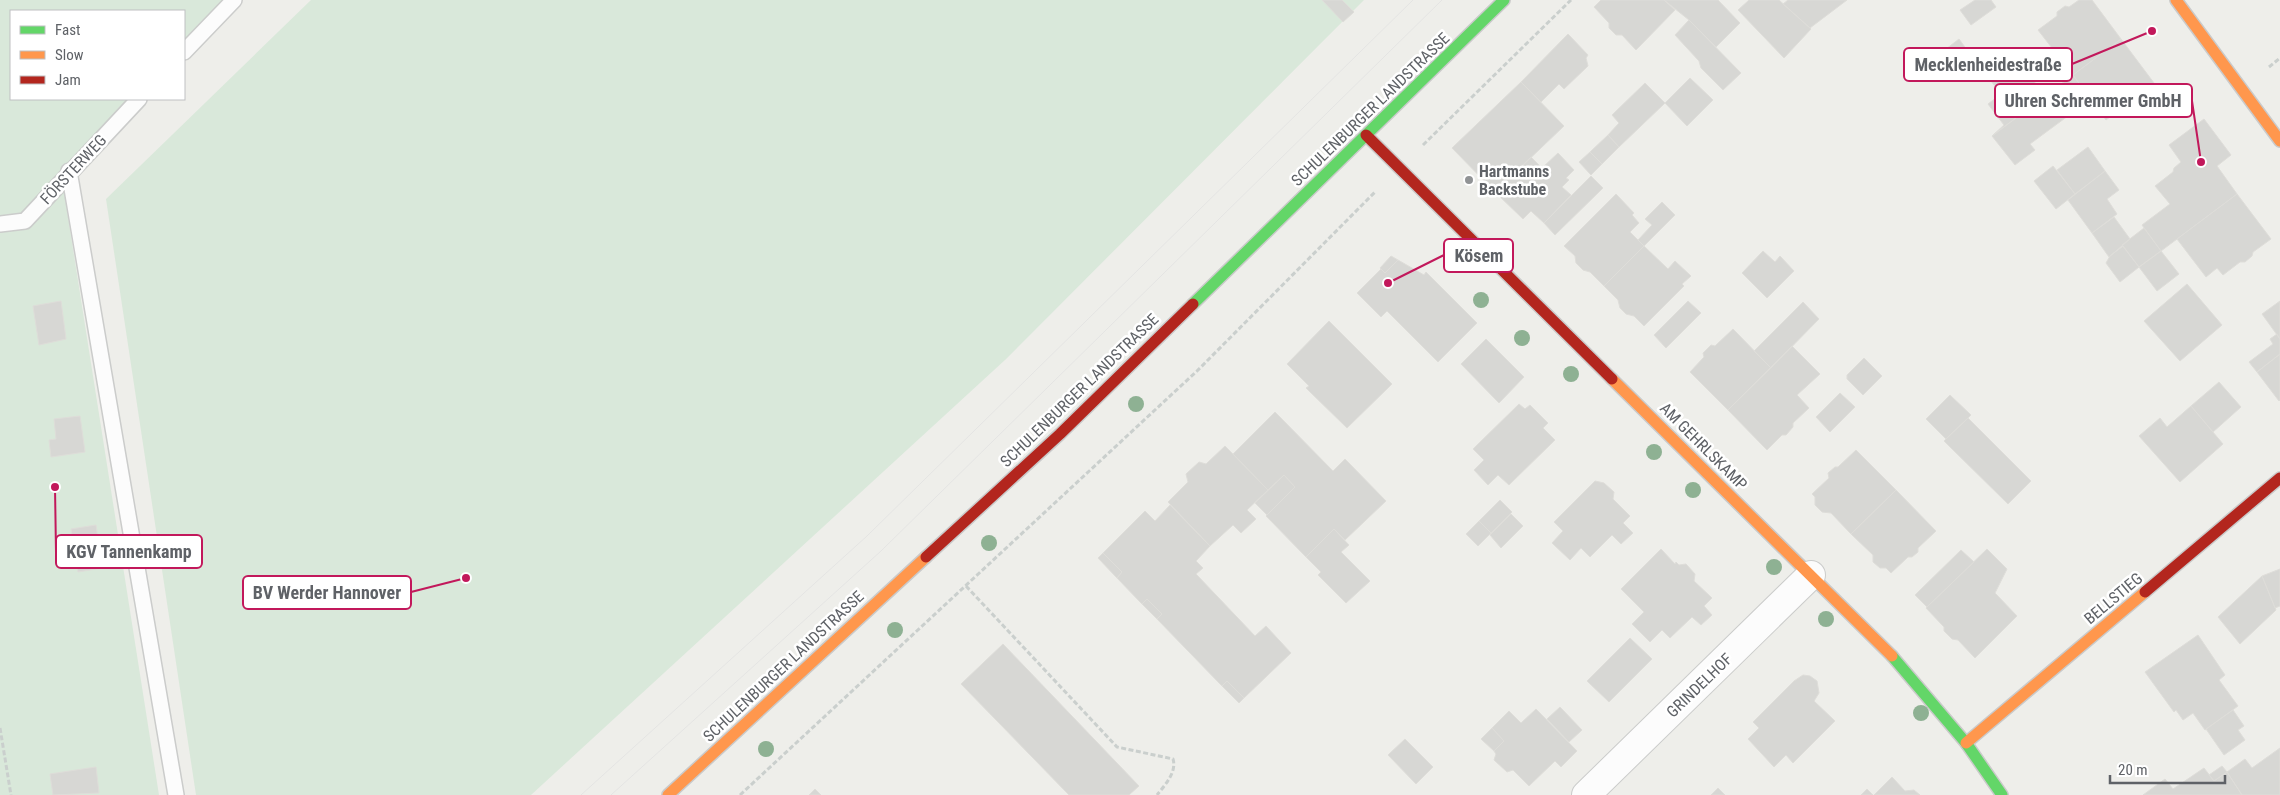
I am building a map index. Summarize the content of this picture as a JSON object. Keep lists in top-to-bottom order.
{
  "streets": {
    "street": [
      "SCHULENBURGER LANDSTRASSE",
      "AM GEHRLSKAMP",
      "BELLSTIEG",
      "GRINDELHOF"
    ],
    "lane": ["FÖRSTERWEG"]
  },
  "crossings": [
    ["SCHULENBURGER LANDSTRASSE", "AM GEHRLSKAMP"],
    ["AM GEHRLSKAMP", "BELLSTIEG"],
    ["AM GEHRLSKAMP", "GRINDELHOF"]
  ],
  "places": [
    "Mecklenheidestraße",
    "Uhren Schremmer GmbH",
    "Hartmanns Backstube",
    "Kösem",
    "KGV Tannenkamp",
    "BV Werder Hannover"
  ],
  "legend": ["Fast", "Slow", "Jam"],
  "scale_bar": "20 m"
}
